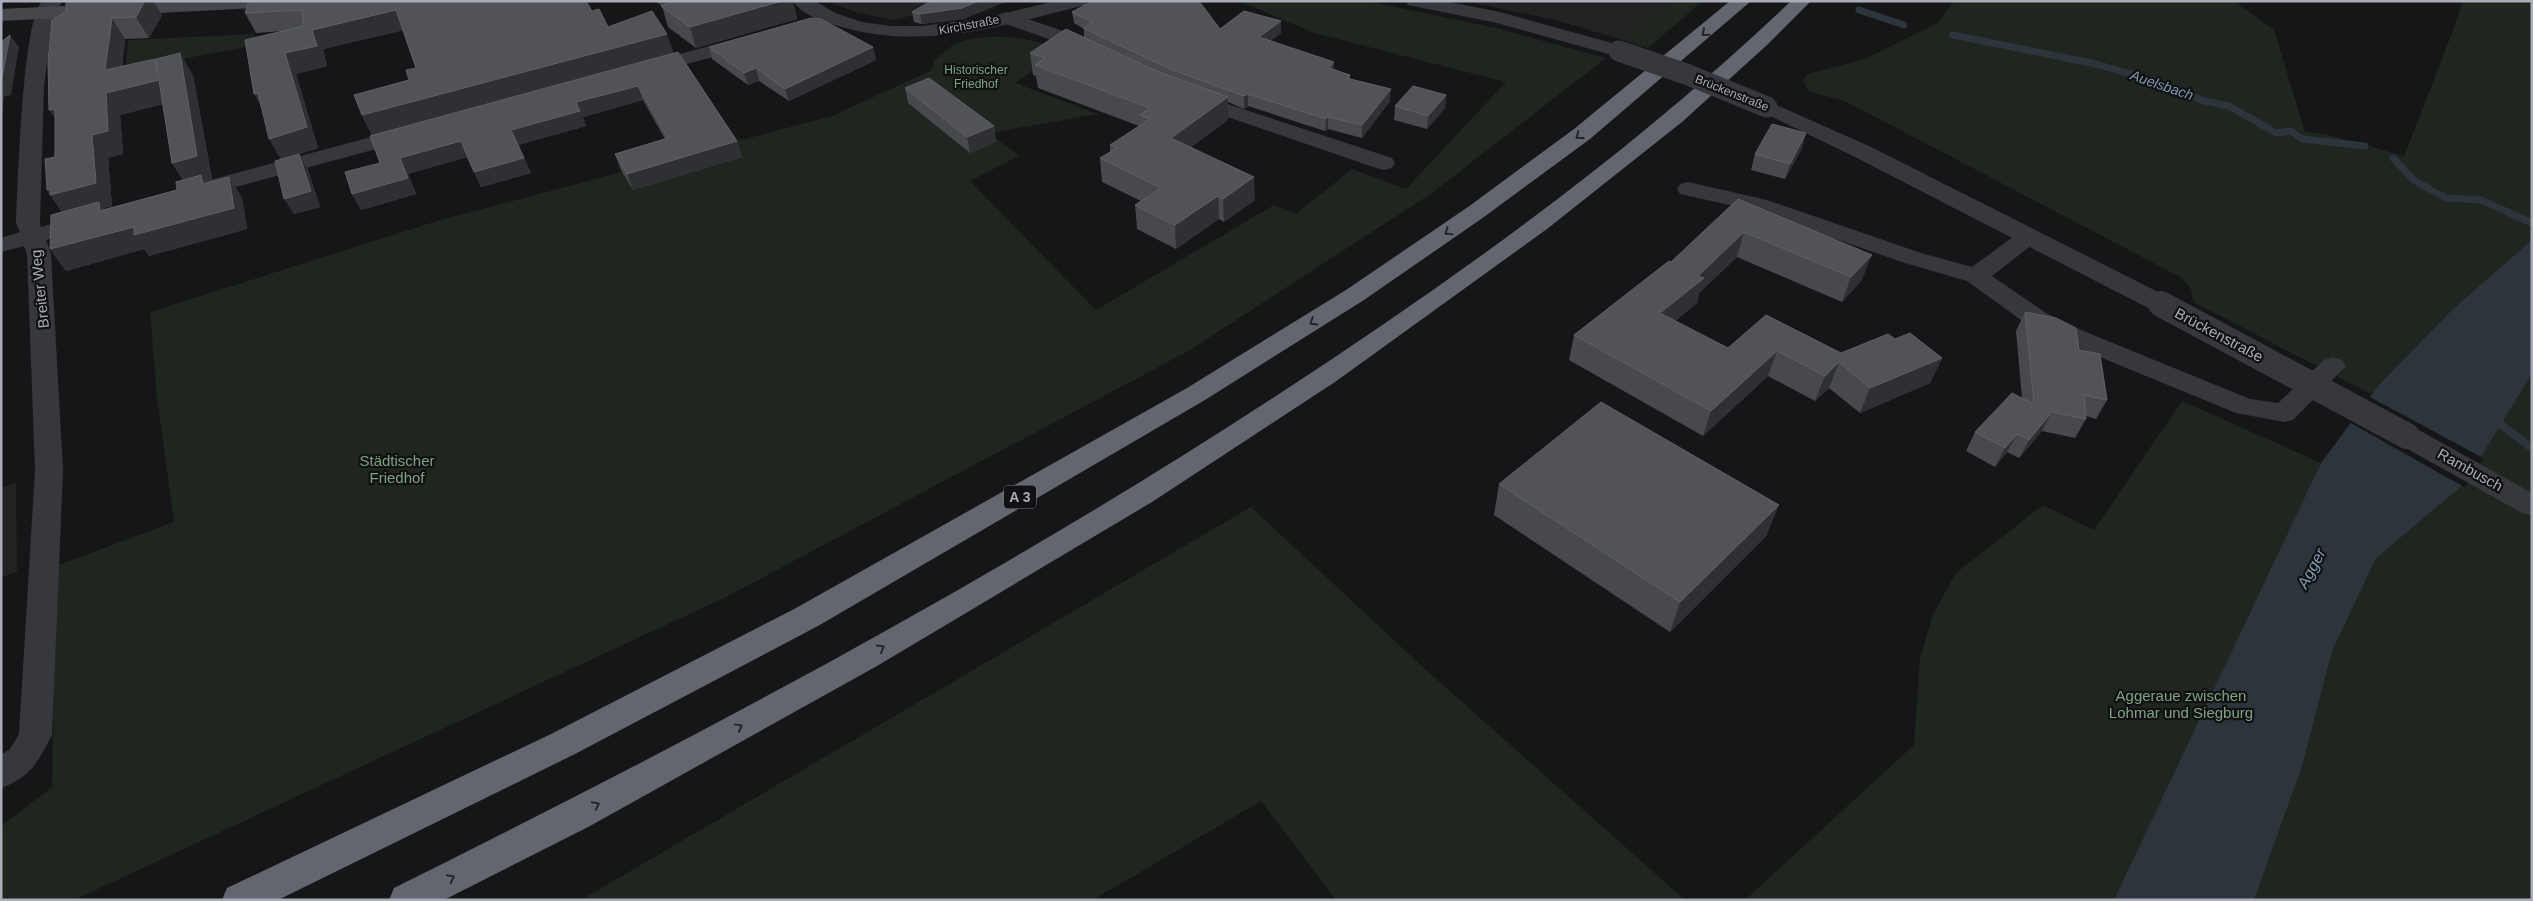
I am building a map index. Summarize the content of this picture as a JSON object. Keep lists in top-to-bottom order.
{
  "streets": {
    "highway": ["A 3"],
    "street": [
      "Kirchstraße",
      "Brückenstraße",
      "Breiter Weg",
      "Rambusch"
    ]
  },
  "crossings": [
    ["Brückenstraße", "Rambusch"]
  ],
  "water": ["Auelsbach", "Agger"],
  "parks": ["Historischer Friedhof", "Städtischer Friedhof", "Aggeraue zwischen Lohmar und Siegburg"]
}
